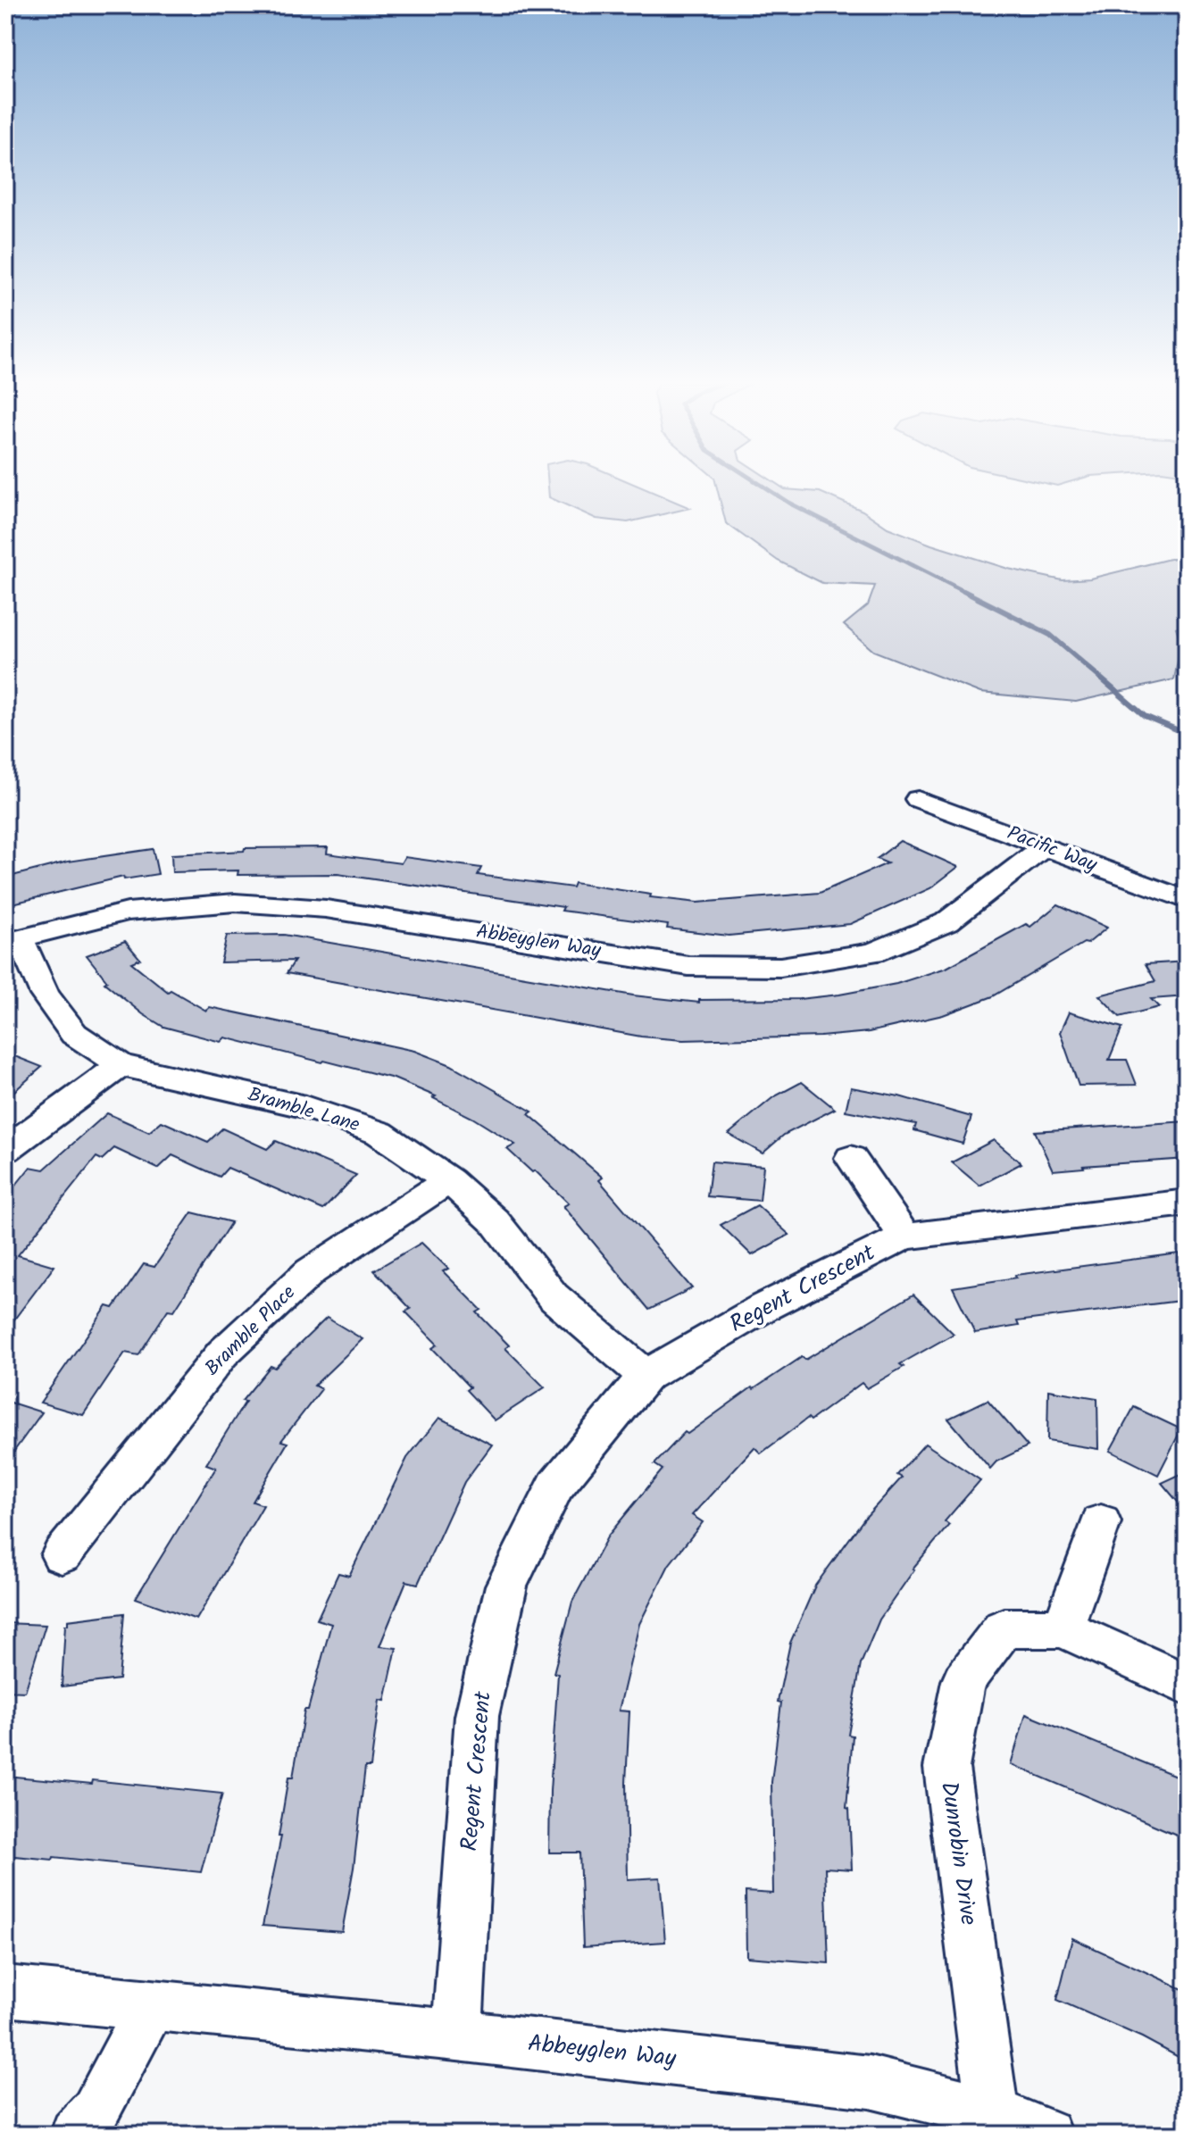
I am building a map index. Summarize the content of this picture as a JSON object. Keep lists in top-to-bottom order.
{
  "streets": {
    "street": [
      "Pacific Way",
      "Abbeyglen Way",
      "Bramble Lane",
      "Regent Crescent",
      "Bramble Place",
      "Dunrobin Drive"
    ]
  },
  "crossings": [
    ["Pacific Way", "Abbeyglen Way"],
    ["Abbeyglen Way", "Bramble Lane"],
    ["Abbeyglen Way", "Regent Crescent"],
    ["Abbeyglen Way", "Dunrobin Drive"],
    ["Bramble Lane", "Regent Crescent"],
    ["Bramble Lane", "Bramble Place"]
  ]
}
